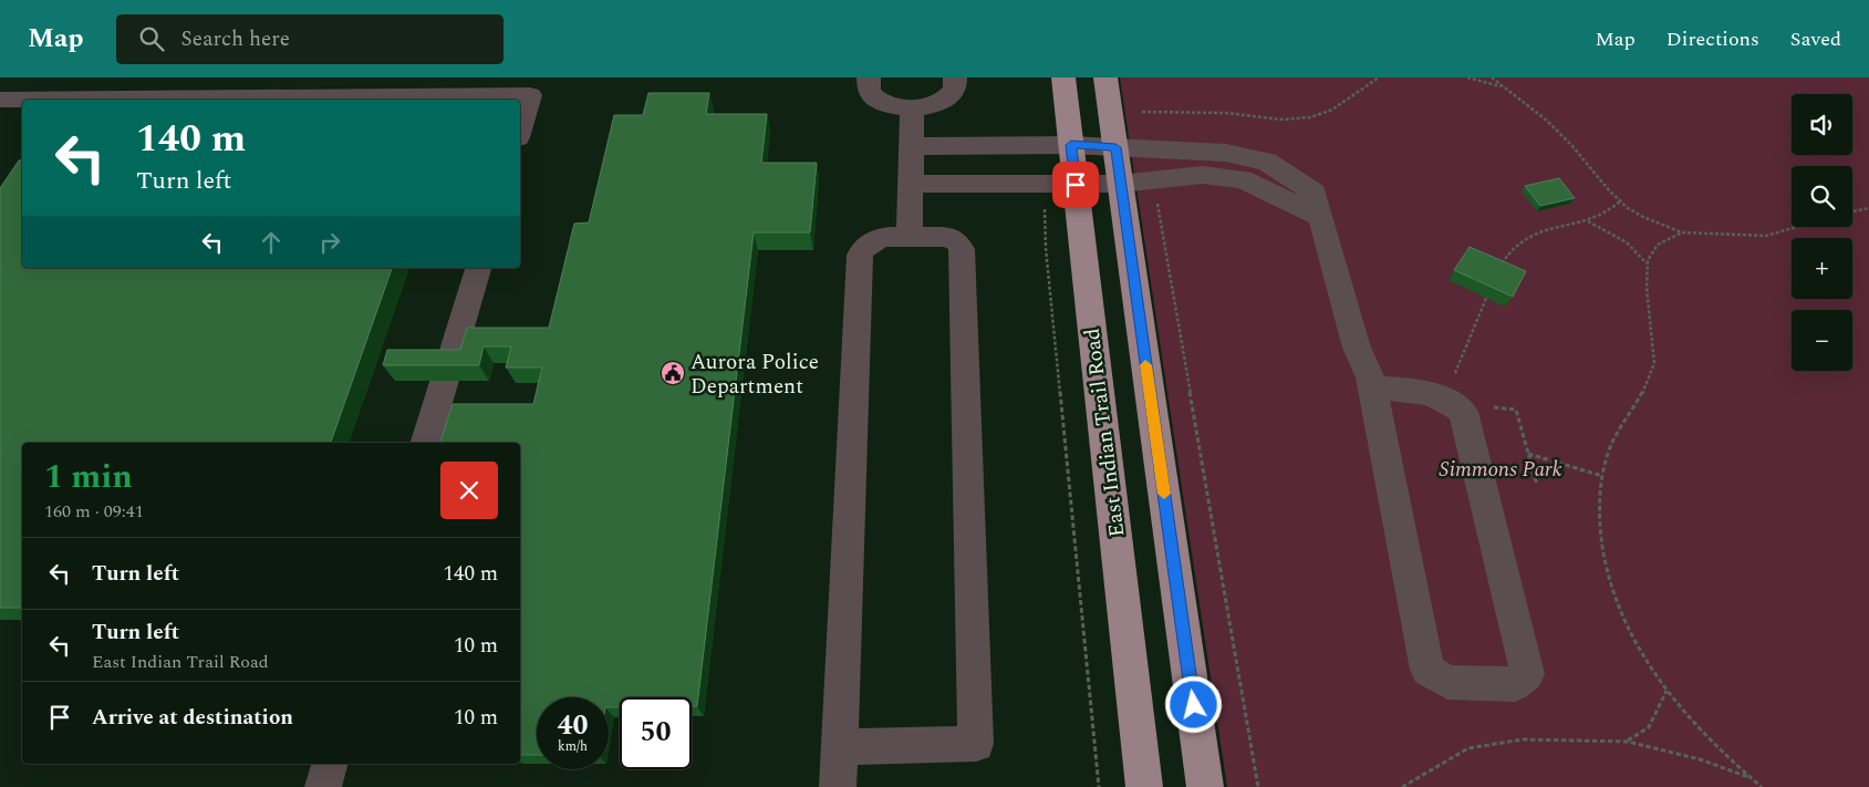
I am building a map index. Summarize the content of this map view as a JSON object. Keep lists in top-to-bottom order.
{
  "streets": {
    "main road": ["East Indian Trail Road"]
  },
  "parks": ["Simmons Park"],
  "places": {
    "public building": ["Aurora Police Department"]
  },
  "page": {
    "header": "Map",
    "search": "Search here",
    "nav": ["Map", "Directions", "Saved"],
    "map_buttons": ["+", "−"],
    "turn": ["140 m", "Turn left"],
    "heading": ["1 min", "160 m · 09:41"],
    "list": [
      {
        "name": "Turn left",
        "value": "140 m"
      },
      {
        "name": "Turn left",
        "note": "East Indian Trail Road",
        "value": "10 m"
      },
      {
        "name": "Arrive at destination",
        "value": "10 m"
      }
    ],
    "speed": "40 km/h",
    "limit": "50"
  }
}
